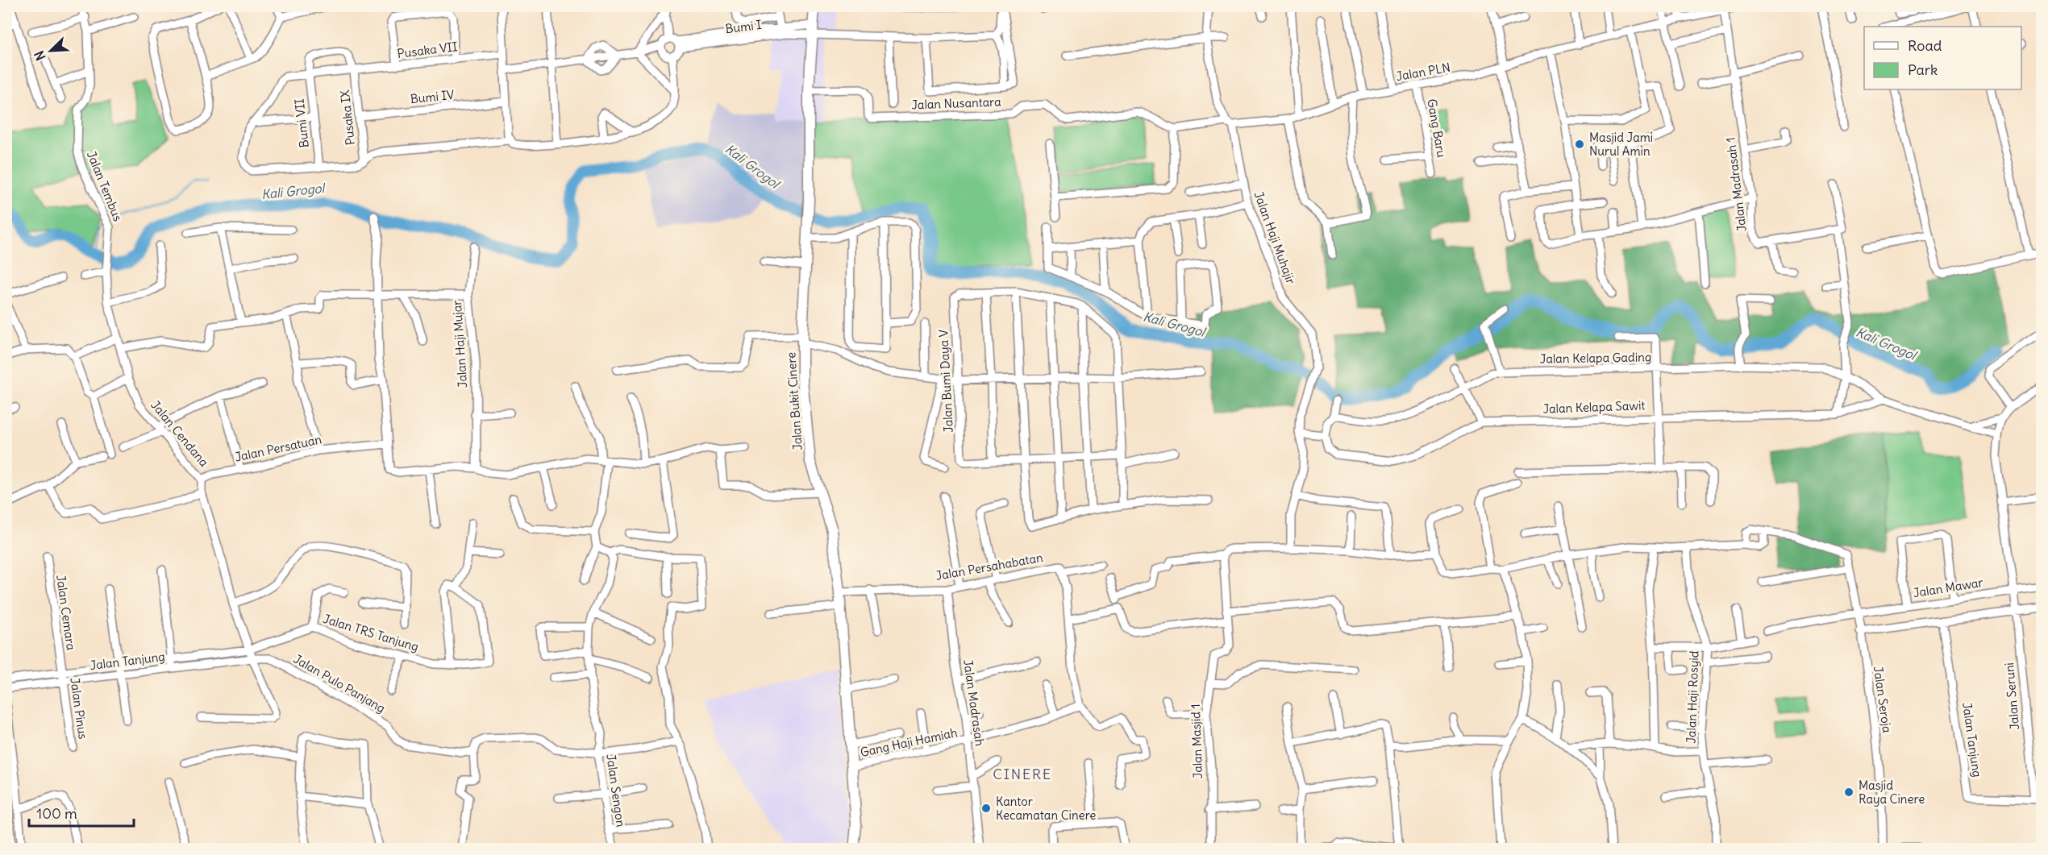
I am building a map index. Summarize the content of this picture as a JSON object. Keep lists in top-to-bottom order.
{
  "streets": {
    "main road": ["Jalan Bukit Cinere"],
    "street": [
      "Bumi I",
      "Pusaka VII",
      "Jalan PLN",
      "Bumi IV",
      "Jalan Nusantara",
      "Pusaka IX",
      "Bumi VII",
      "Gang Baru",
      "Jalan Madrasah 1",
      "Jalan Tembus",
      "Jalan Haji Muhajir",
      "Jalan Haji Mujar",
      "Jalan Kelapa Gading",
      "Jalan Bumi Daya V",
      "Jalan Kelapa Sawit",
      "Jalan Cendana",
      "Jalan Persatuan",
      "Jalan Persahabatan",
      "Jalan Mawar",
      "Jalan Cemara",
      "Jalan TRS Tanjung",
      "Jalan Tanjung",
      "Jalan Pulo Panjang",
      "Jalan Seruni",
      "Jalan Haji Rosyid",
      "Jalan Seroja",
      "Jalan Madrasah",
      "Jalan Pinus",
      "Jalan Masjid 1",
      "Gang Haji Hamiah",
      "Jalan Sengon"
    ]
  },
  "crossings": [
    ["Bumi I", "Jalan Bukit Cinere"],
    ["Pusaka VII", "Pusaka IX"],
    ["Pusaka VII", "Bumi VII"],
    ["Jalan PLN", "Jalan Nusantara"],
    ["Jalan PLN", "Gang Baru"],
    ["Jalan PLN", "Jalan Madrasah 1"],
    ["Jalan PLN", "Jalan Haji Muhajir"],
    ["Bumi IV", "Pusaka IX"],
    ["Jalan Nusantara", "Jalan Bukit Cinere"],
    ["Jalan Tembus", "Jalan Cendana"],
    ["Jalan Kelapa Gading", "Jalan Kelapa Sawit"],
    ["Jalan Kelapa Gading", "Jalan Seruni"],
    ["Jalan Bukit Cinere", "Jalan Persahabatan"],
    ["Jalan Bukit Cinere", "Gang Haji Hamiah"],
    ["Jalan Cendana", "Jalan Persatuan"],
    ["Jalan Persahabatan", "Jalan Madrasah"],
    ["Jalan Mawar", "Jalan Seruni"],
    ["Jalan Mawar", "Jalan Seroja"],
    ["Jalan Cemara", "Jalan Tanjung"],
    ["Jalan Cemara", "Jalan Pinus"],
    ["Jalan TRS Tanjung", "Jalan Tanjung"],
    ["Jalan Tanjung", "Jalan Pulo Panjang"],
    ["Jalan Tanjung", "Jalan Seruni"],
    ["Jalan Tanjung", "Jalan Pinus"],
    ["Jalan Madrasah", "Gang Haji Hamiah"]
  ],
  "districts": ["CINERE"],
  "water": ["Kali Grogol"],
  "places": ["Masjid Jami Nurul Amin", "Masjid Raya Cinere", "Kantor Kecamatan Cinere"],
  "legend": ["Road", "Park"],
  "scale_bar": "100 m",
  "north": "bottom left"
}
